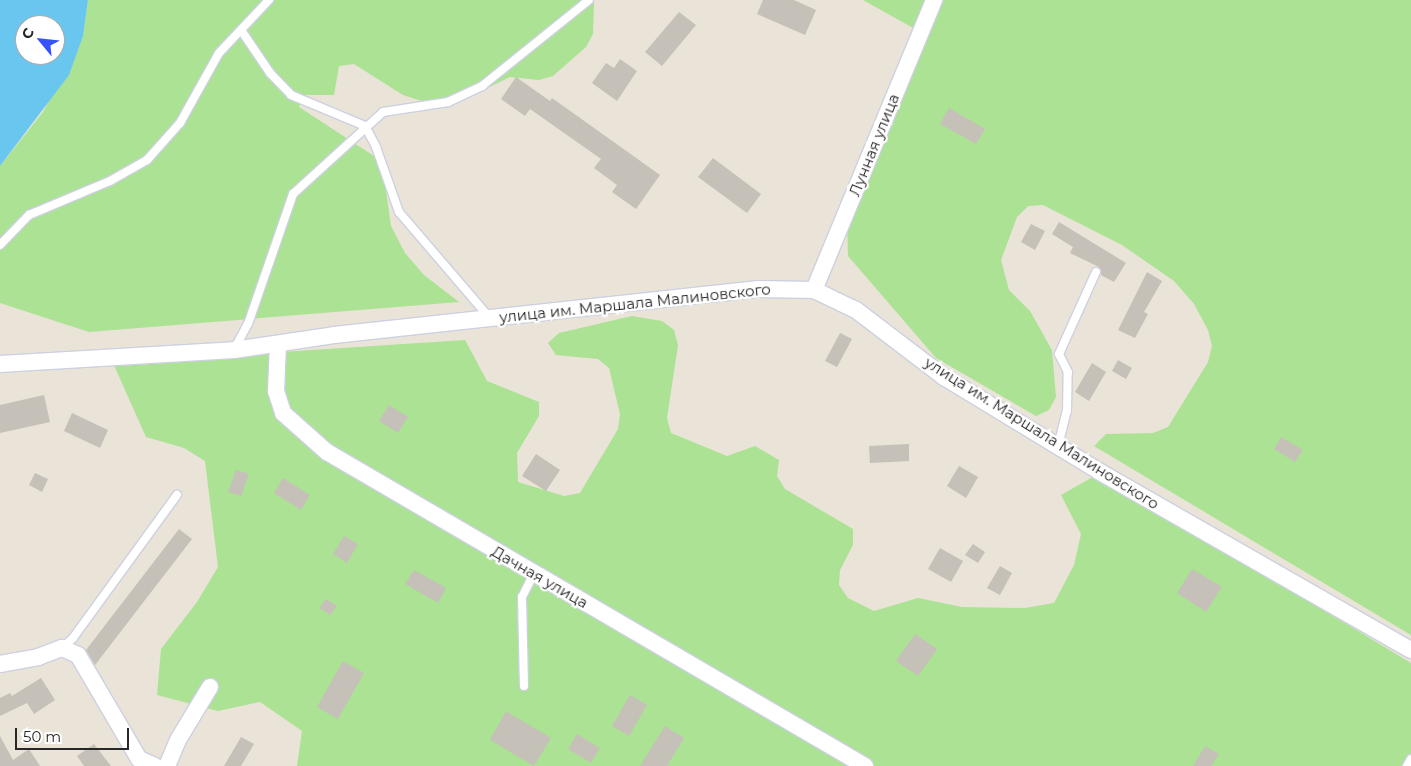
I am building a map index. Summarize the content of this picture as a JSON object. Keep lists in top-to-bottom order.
{
  "streets": {
    "street": ["Лунная улица", "улица им. Маршала Малиновского", "Дачная улица"]
  },
  "crossings": [
    ["Лунная улица", "улица им. Маршала Малиновского"],
    ["улица им. Маршала Малиновского", "Дачная улица"]
  ],
  "scale_bar": "50 m",
  "north": "top left"
}
